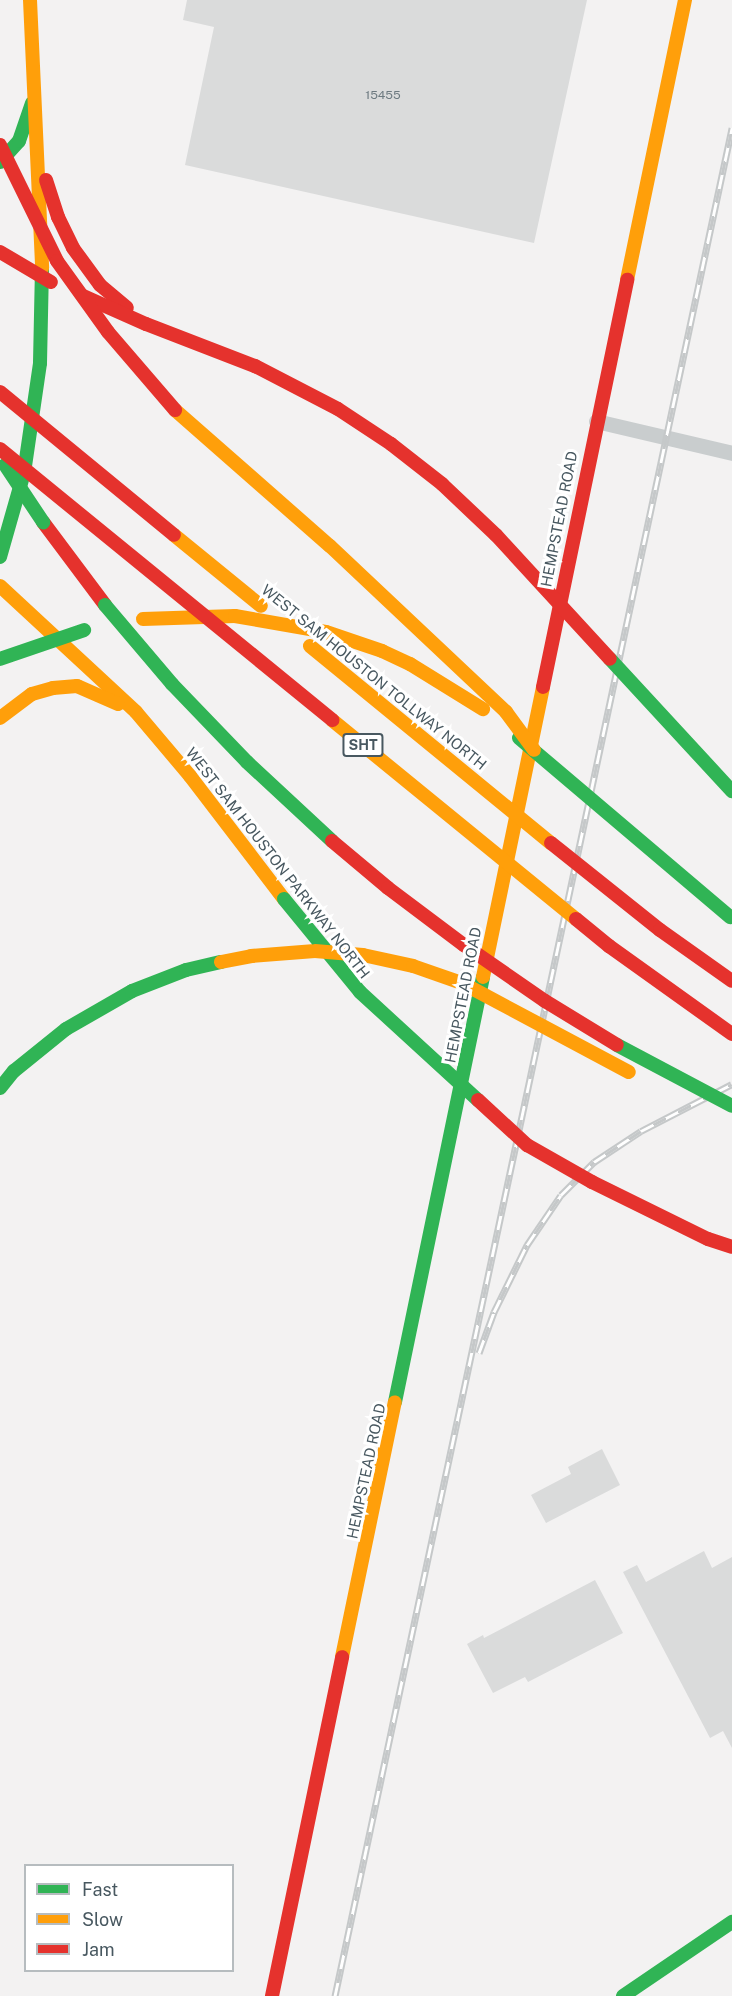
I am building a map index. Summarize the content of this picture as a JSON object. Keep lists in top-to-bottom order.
{
  "streets": {
    "main road": [
      "HEMPSTEAD ROAD",
      "WEST SAM HOUSTON TOLLWAY NORTH",
      "SHT",
      "WEST SAM HOUSTON PARKWAY NORTH"
    ]
  },
  "house_numbers": ["15455"],
  "legend": ["Fast", "Slow", "Jam"]
}
